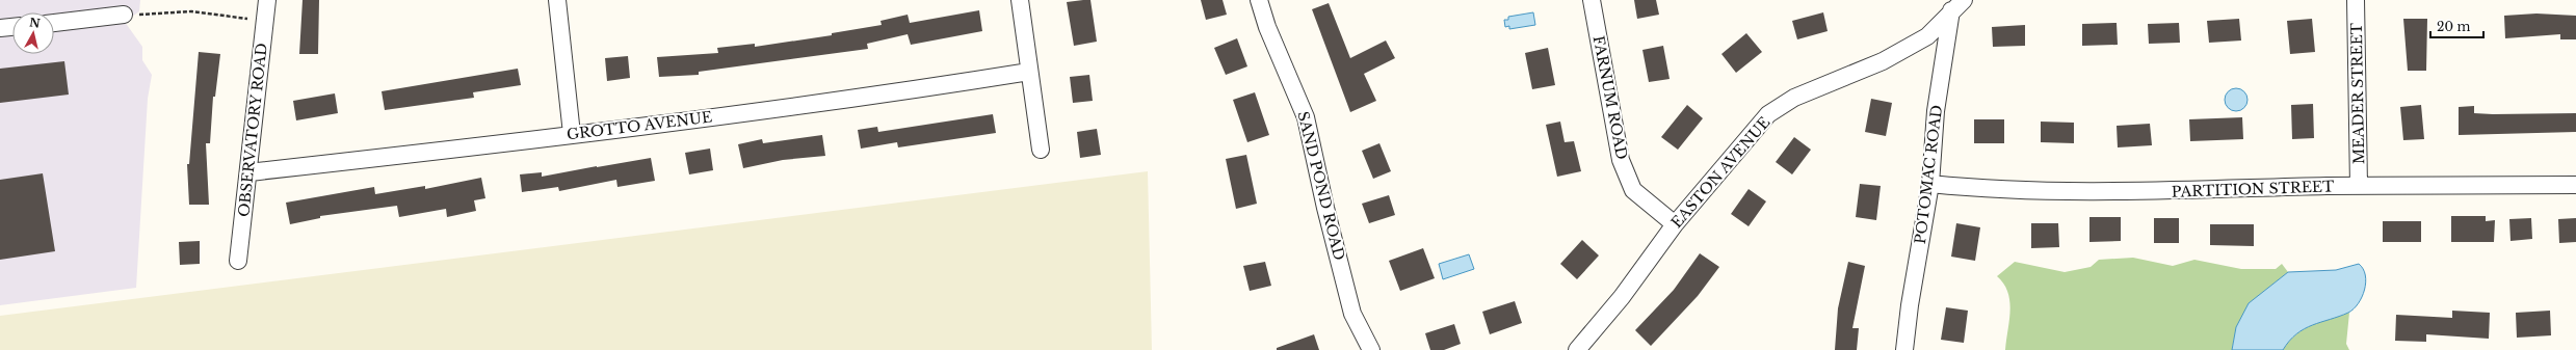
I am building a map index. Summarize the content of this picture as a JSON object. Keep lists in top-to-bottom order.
{
  "streets": {
    "street": [
      "MEADER STREET",
      "FARNUM ROAD",
      "GROTTO AVENUE",
      "OBSERVATORY ROAD",
      "EASTON AVENUE",
      "POTOMAC ROAD",
      "SAND POND ROAD",
      "PARTITION STREET"
    ]
  },
  "crossings": [
    ["MEADER STREET", "PARTITION STREET"],
    ["FARNUM ROAD", "EASTON AVENUE"],
    ["GROTTO AVENUE", "OBSERVATORY ROAD"],
    ["EASTON AVENUE", "POTOMAC ROAD"],
    ["POTOMAC ROAD", "PARTITION STREET"]
  ],
  "scale_bar": "20 m",
  "north": "top"
}
